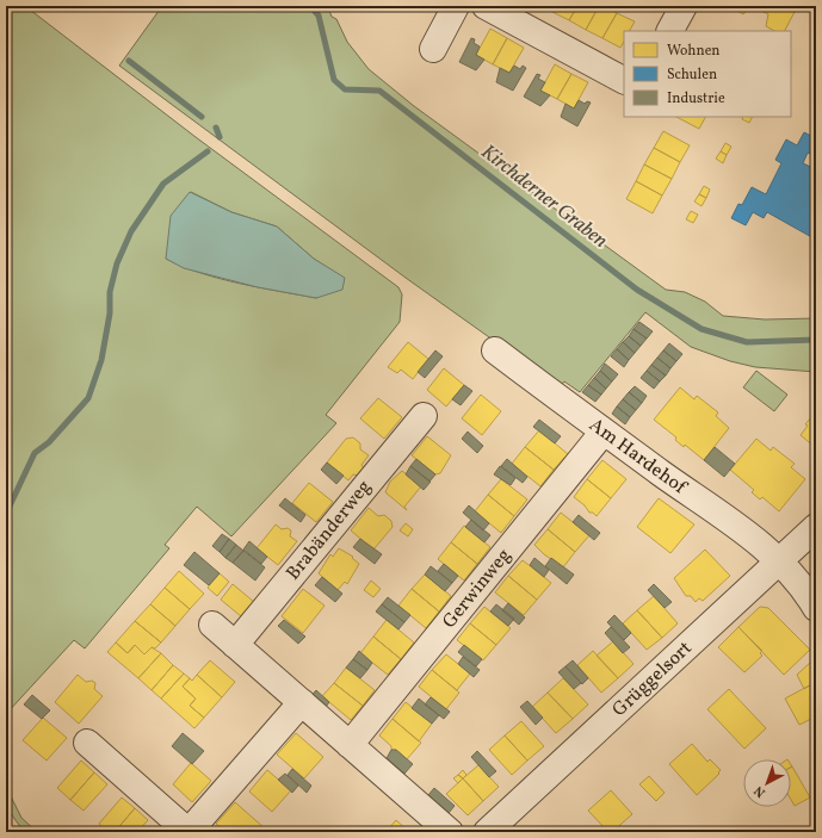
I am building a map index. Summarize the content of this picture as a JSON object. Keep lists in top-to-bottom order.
{
  "streets": {
    "street": [
      "Am Hardehof",
      "Brabänderweg",
      "Gerwinweg",
      "Grüggelsort"
    ]
  },
  "crossings": [
    ["Am Hardehof", "Gerwinweg"],
    ["Am Hardehof", "Grüggelsort"]
  ],
  "water": ["Kirchderner Graben"],
  "legend": ["Wohnen", "Schulen", "Industrie"],
  "north": "bottom left"
}
